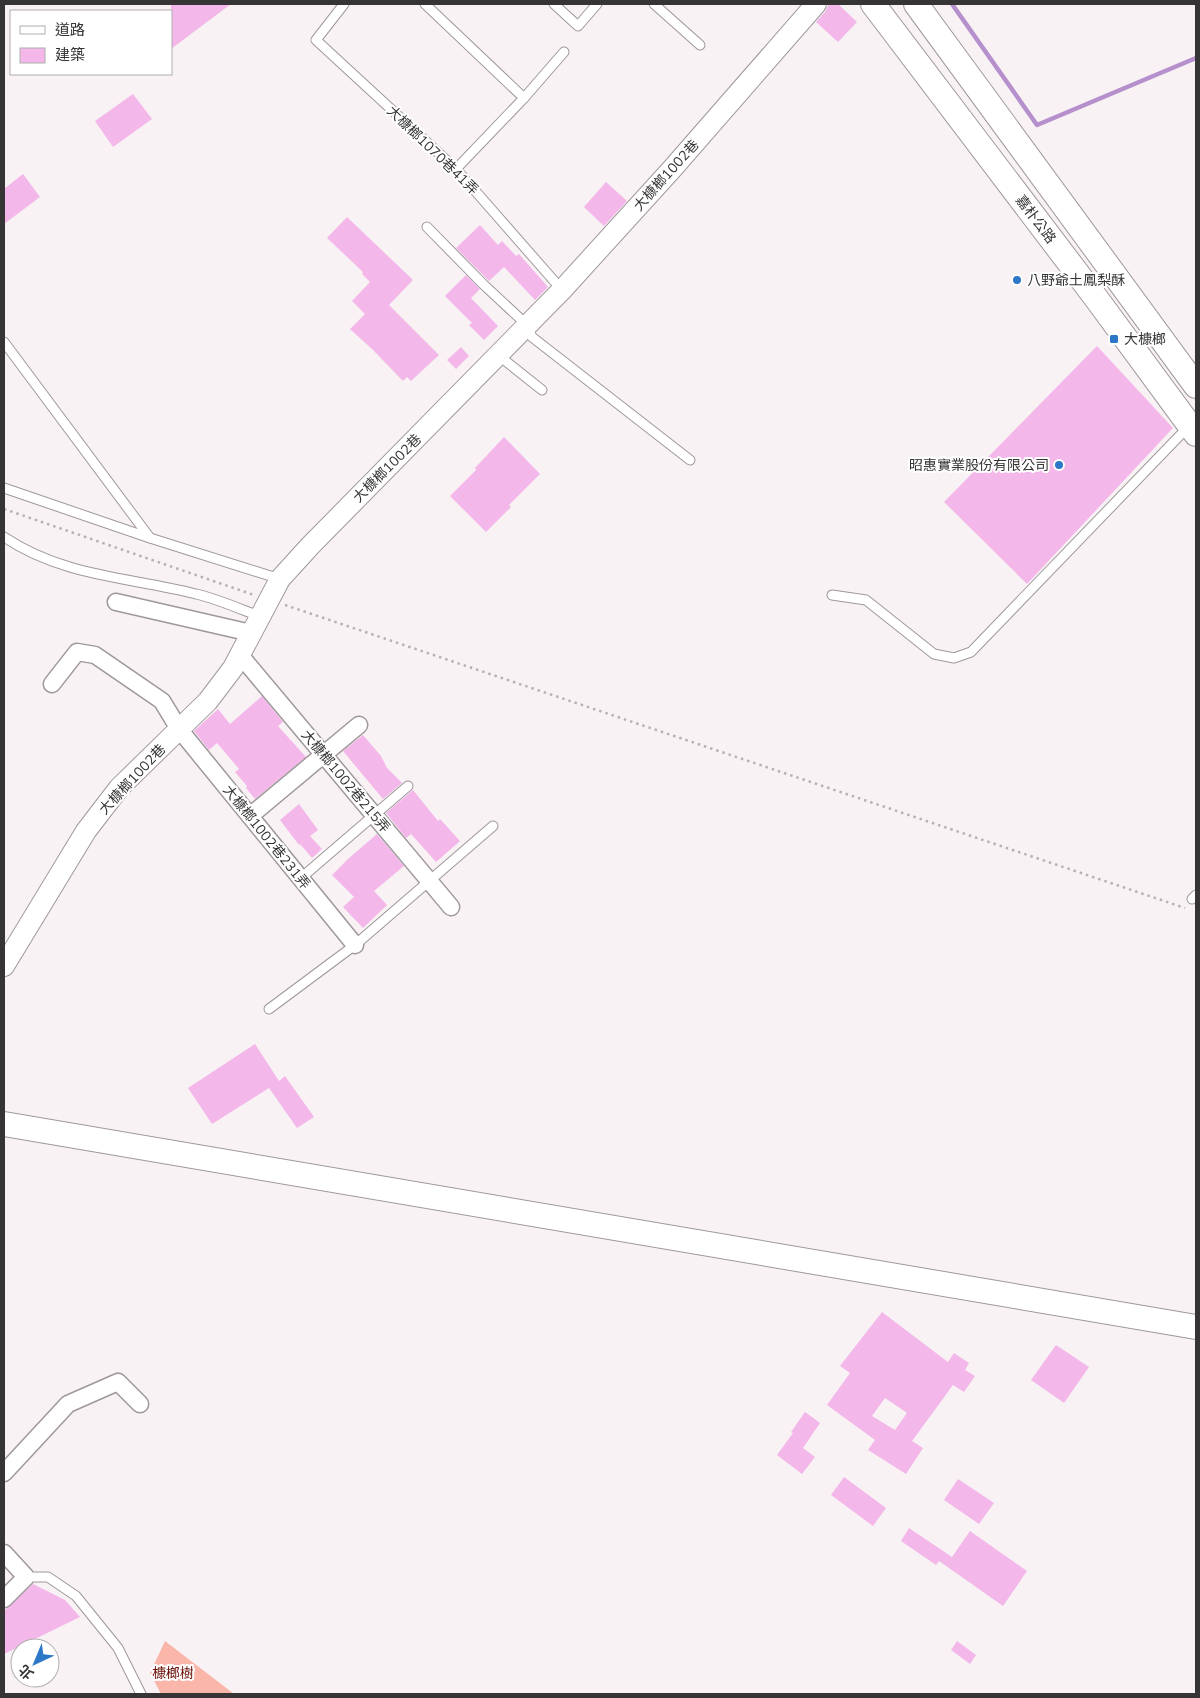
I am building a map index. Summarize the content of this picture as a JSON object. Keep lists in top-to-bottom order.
{
  "streets": {
    "main road": ["嘉朴公路"],
    "street": ["大槺榔1002巷", "大槺榔1002巷215弄", "大槺榔1002巷231弄"],
    "lane": ["大槺榔1070巷41弄"]
  },
  "crossings": [
    ["大槺榔1070巷41弄", "大槺榔1002巷"],
    ["大槺榔1002巷", "大槺榔1002巷215弄"],
    ["大槺榔1002巷", "大槺榔1002巷231弄"]
  ],
  "parks": ["槺榔樹"],
  "places": {
    "other": ["八野爺土鳳梨酥", "昭惠實業股份有限公司"],
    "transit": ["大槺榔"]
  },
  "legend": ["道路", "建築"],
  "north": "bottom left"
}
